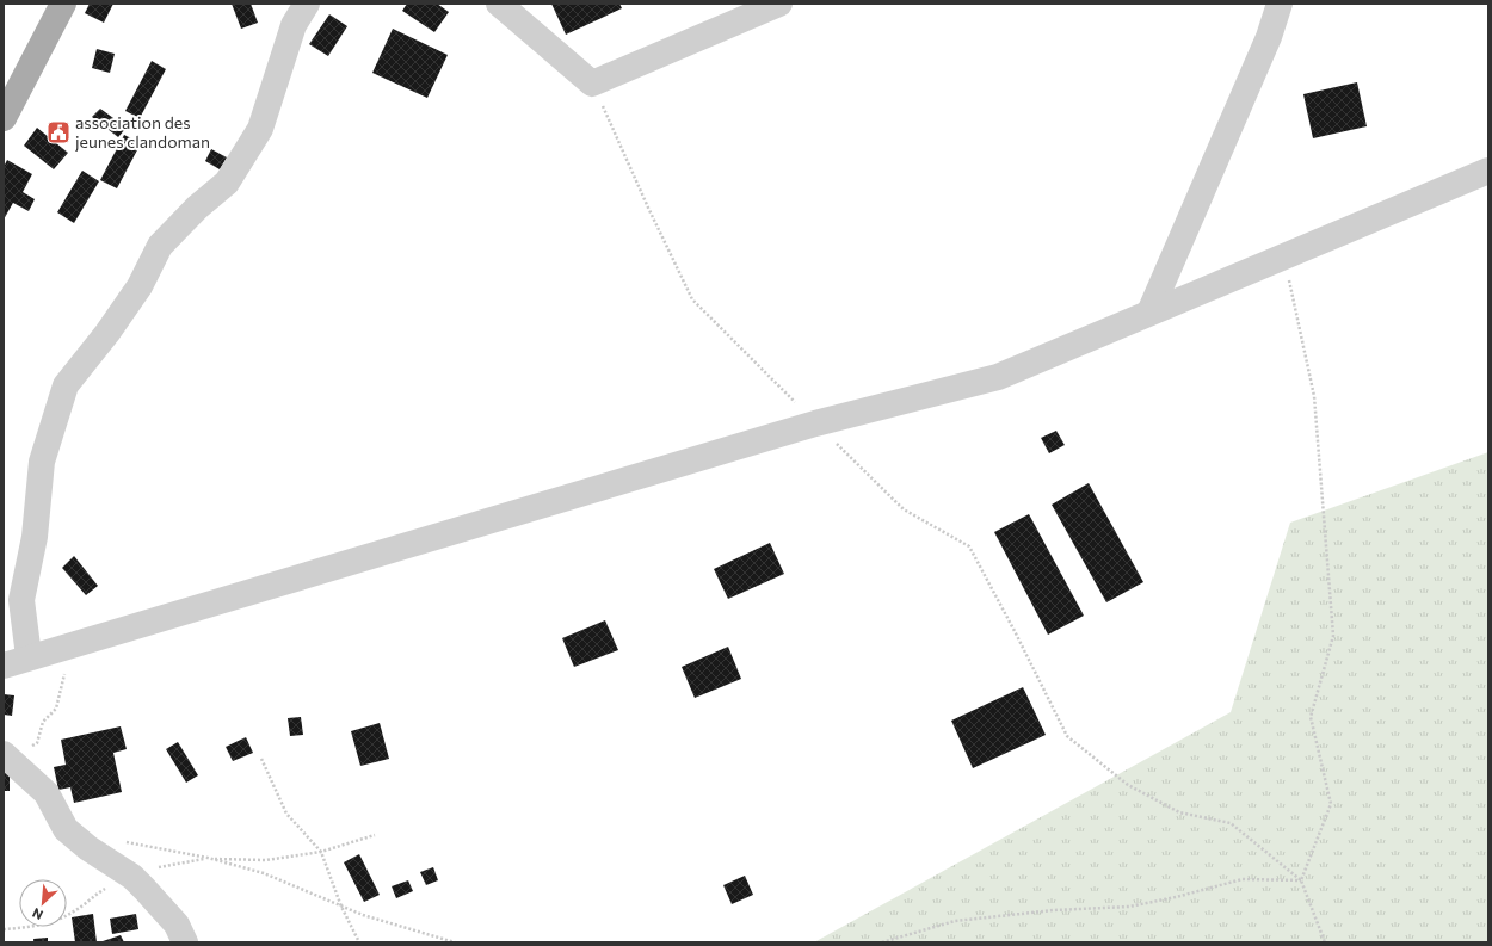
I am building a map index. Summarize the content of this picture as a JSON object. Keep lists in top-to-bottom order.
{
  "places": {
    "public building": ["association des jeunes clandoman"]
  },
  "north": "bottom left"
}
